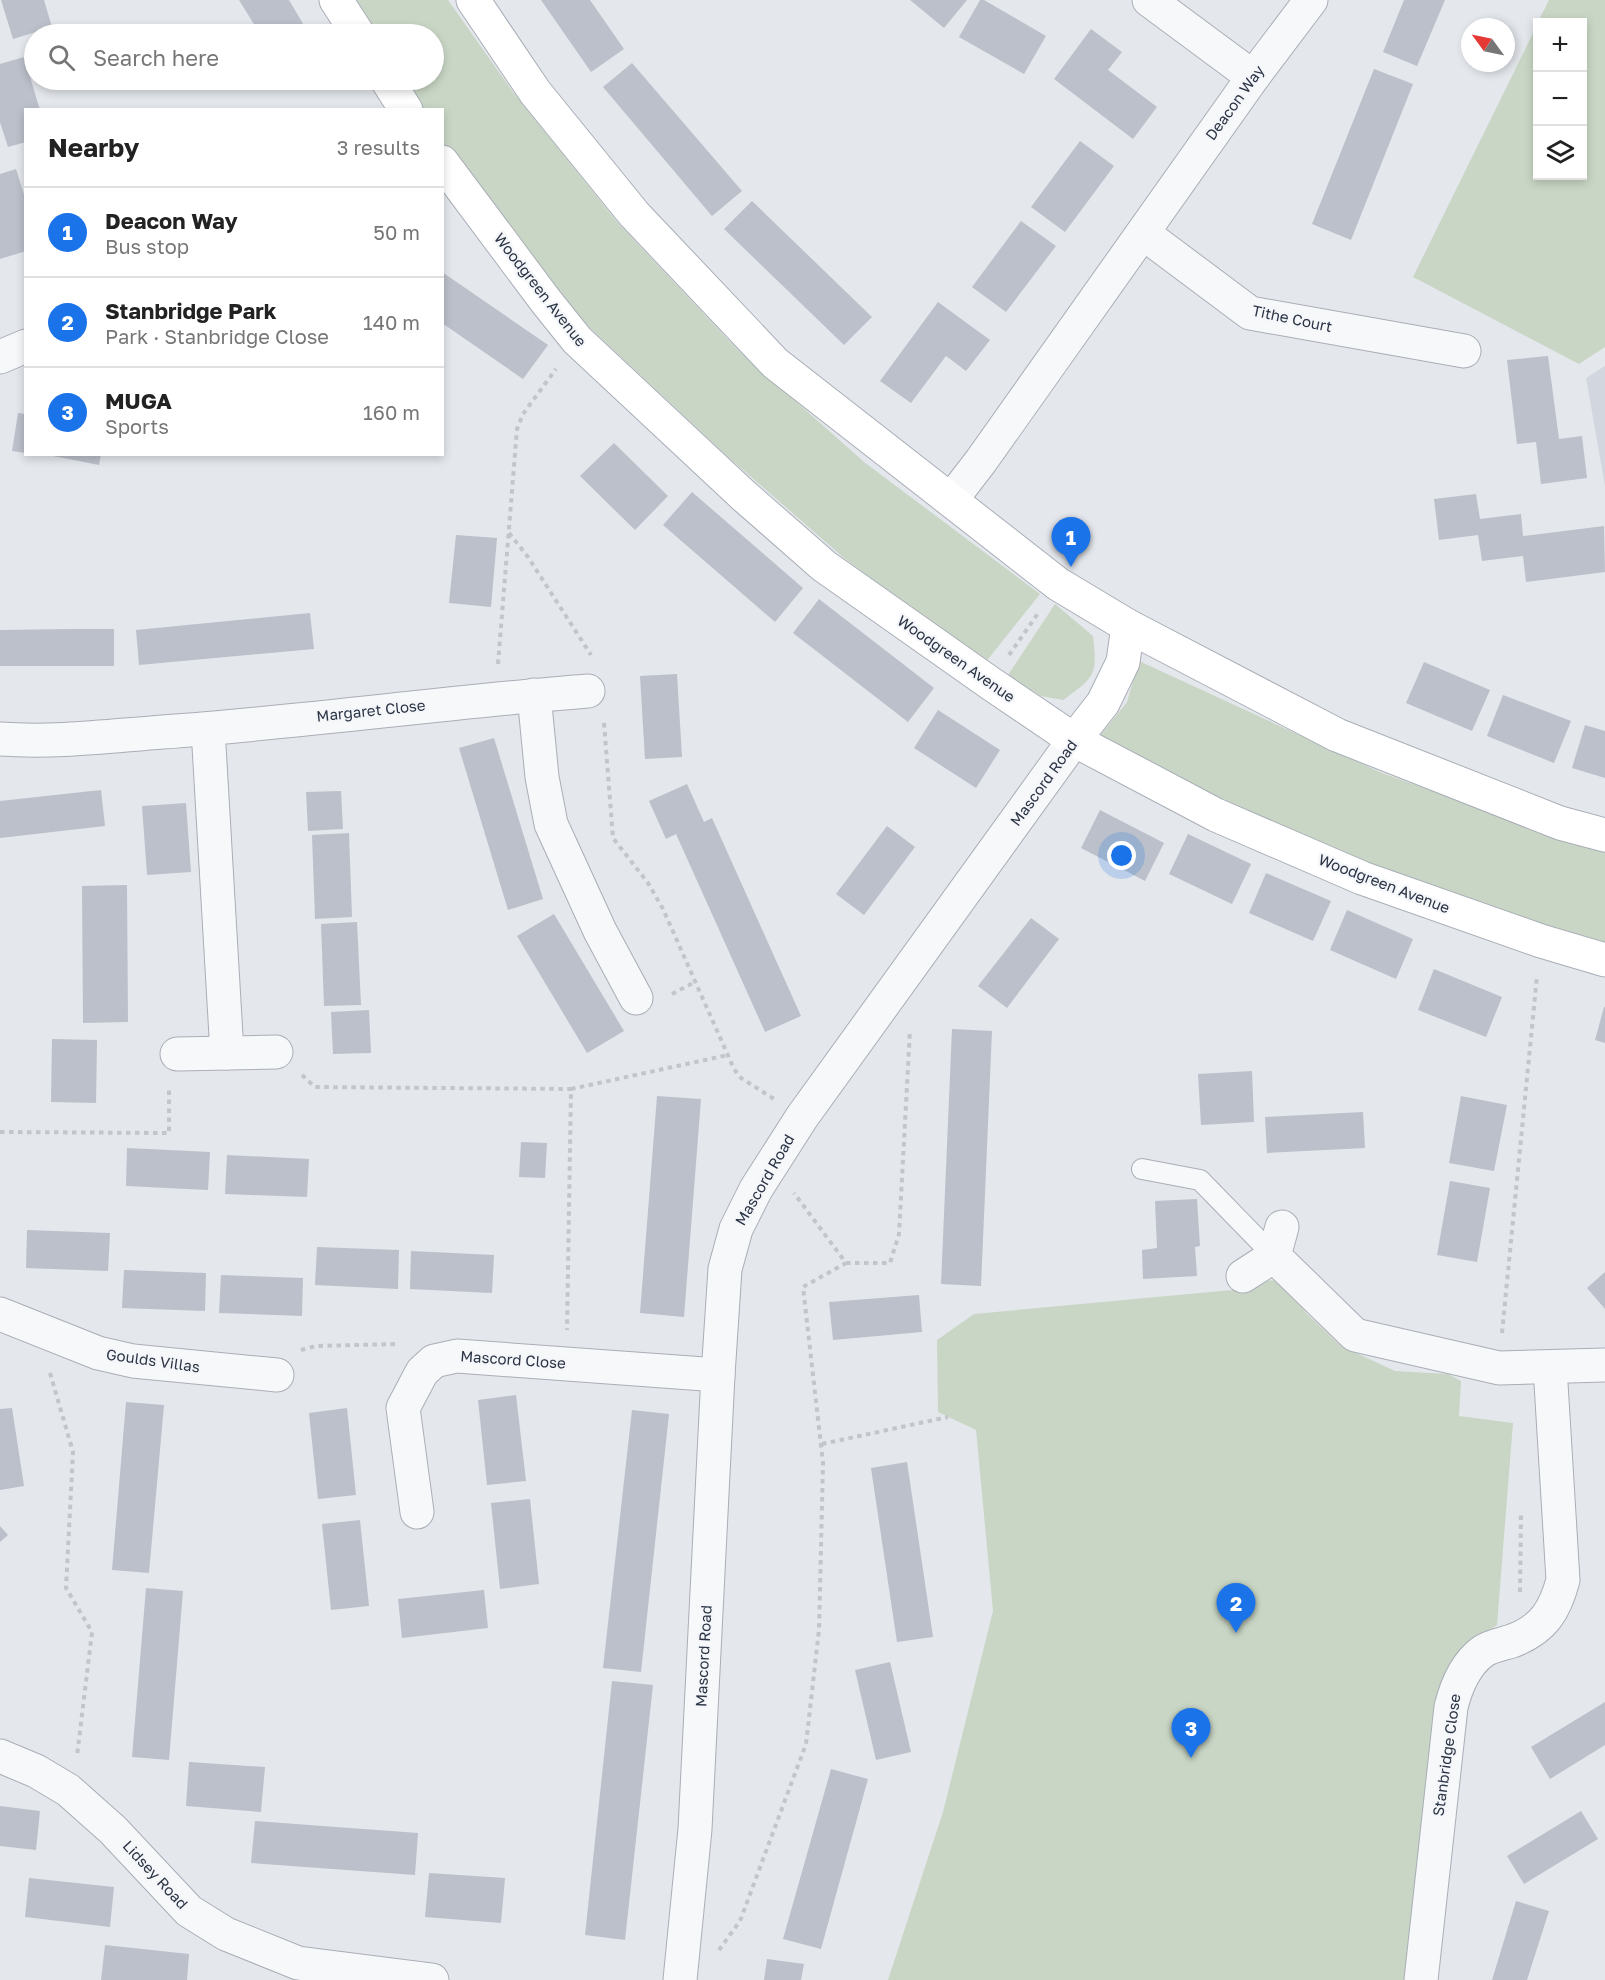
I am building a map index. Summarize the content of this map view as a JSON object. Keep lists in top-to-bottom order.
{
  "streets": {
    "street": [
      "Deacon Way",
      "Woodgreen Avenue",
      "Tithe Court",
      "Margaret Close",
      "Mascord Road",
      "Mascord Close",
      "Goulds Villas",
      "Stanbridge Close",
      "Lidsey Road"
    ]
  },
  "crossings": [
    ["Deacon Way", "Tithe Court"],
    ["Woodgreen Avenue", "Mascord Road"],
    ["Mascord Road", "Mascord Close"]
  ],
  "north": "top left",
  "page": {
    "map_buttons": ["+", "−"],
    "search": "Search here",
    "heading": ["Nearby", "3 results"],
    "list": [
      {
        "mark": "1",
        "name": "Deacon Way",
        "note": "Bus stop",
        "value": "50 m"
      },
      {
        "mark": "2",
        "name": "Stanbridge Park",
        "note": "Park · Stanbridge Close",
        "value": "140 m"
      },
      {
        "mark": "3",
        "name": "MUGA",
        "note": "Sports",
        "value": "160 m"
      }
    ],
    "pins": ["1", "2", "3"]
  }
}
